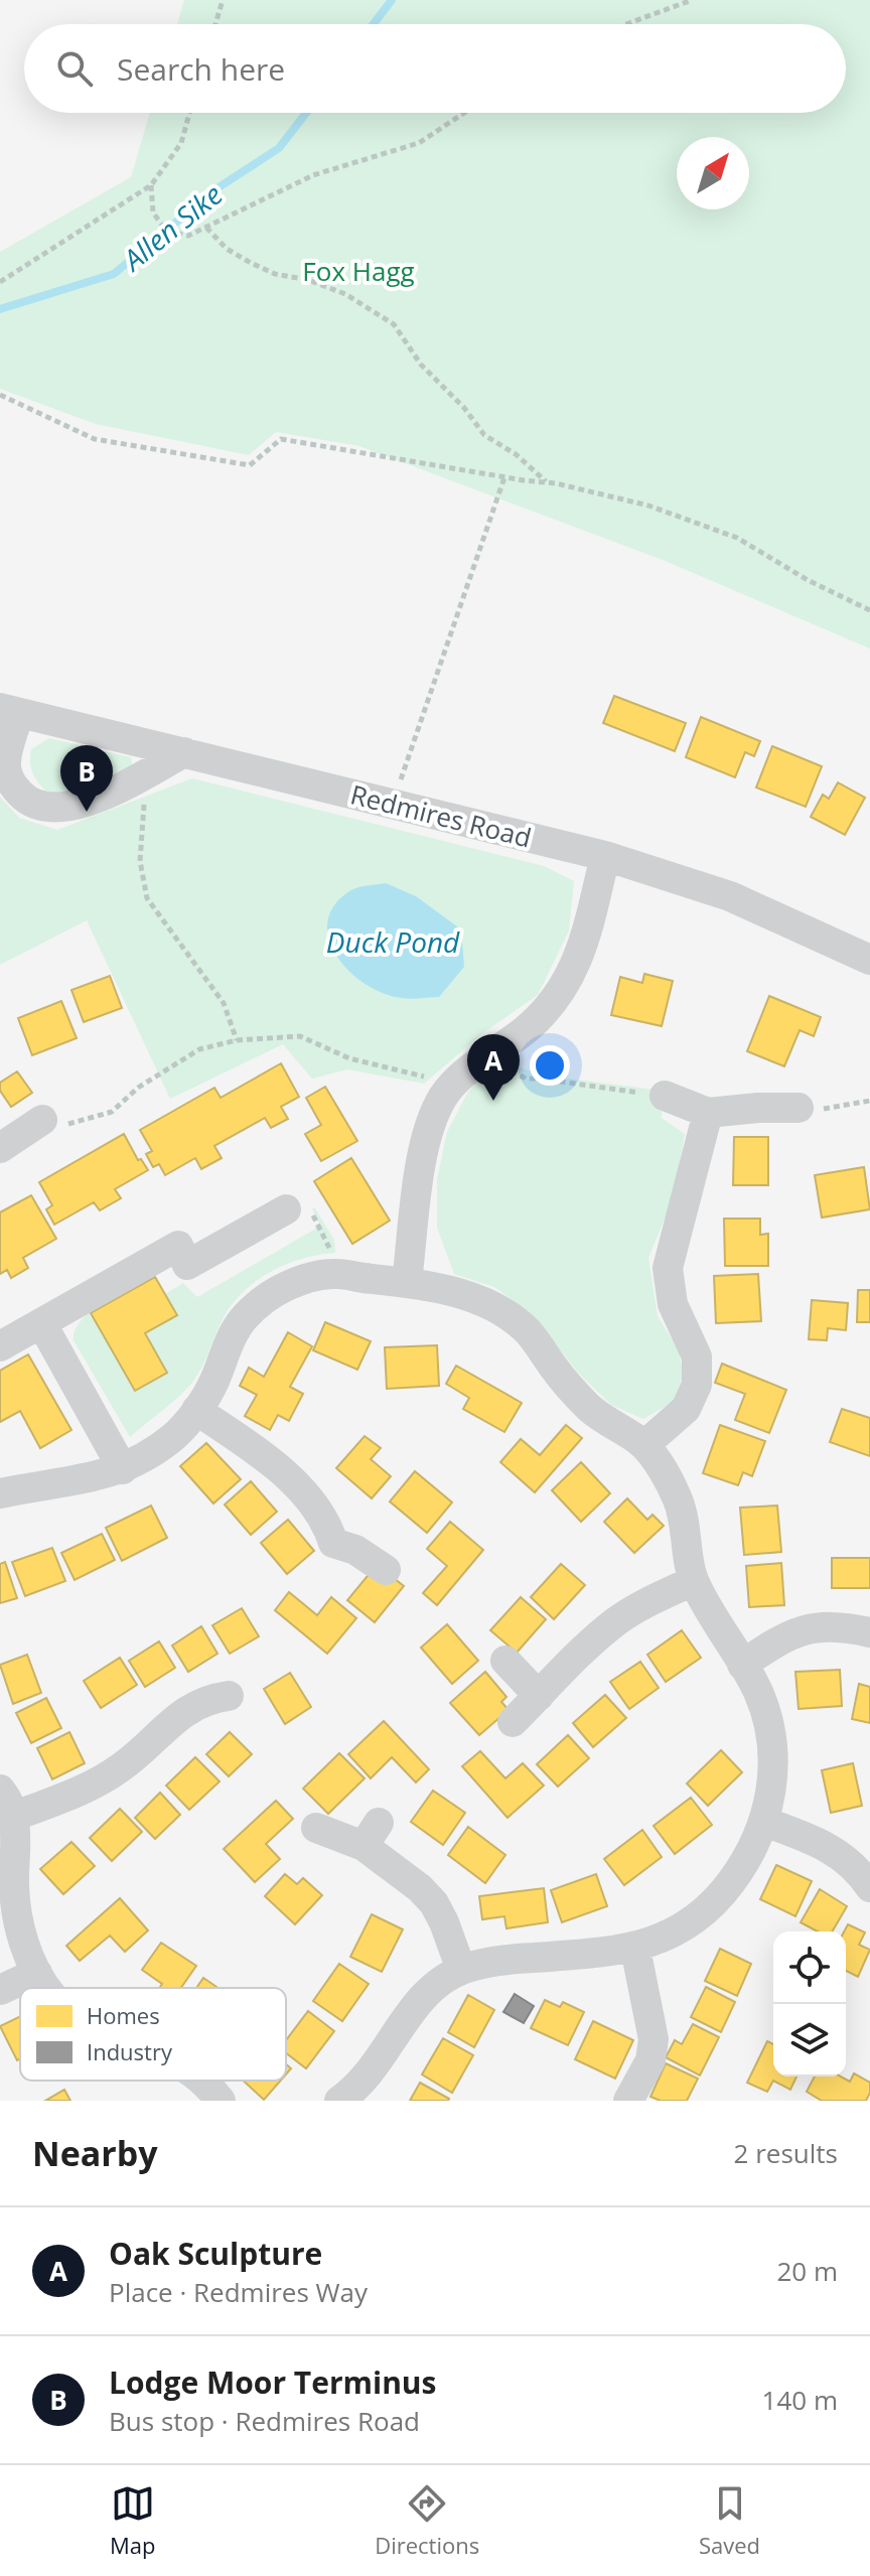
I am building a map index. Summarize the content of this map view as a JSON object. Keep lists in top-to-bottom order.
{
  "streets": {
    "street": ["Redmires Road"]
  },
  "water": ["Allen Sike", "Duck Pond"],
  "parks": ["Fox Hagg"],
  "legend": ["Homes", "Industry"],
  "north": "top right",
  "page": {
    "search": "Search here",
    "pins": ["B", "A"],
    "heading": ["Nearby", "2 results"],
    "list": [
      {
        "mark": "A",
        "name": "Oak Sculpture",
        "note": "Place · Redmires Way",
        "value": "20 m"
      },
      {
        "mark": "B",
        "name": "Lodge Moor Terminus",
        "note": "Bus stop · Redmires Road",
        "value": "140 m"
      }
    ],
    "nav": ["Map", "Directions", "Saved"]
  }
}
